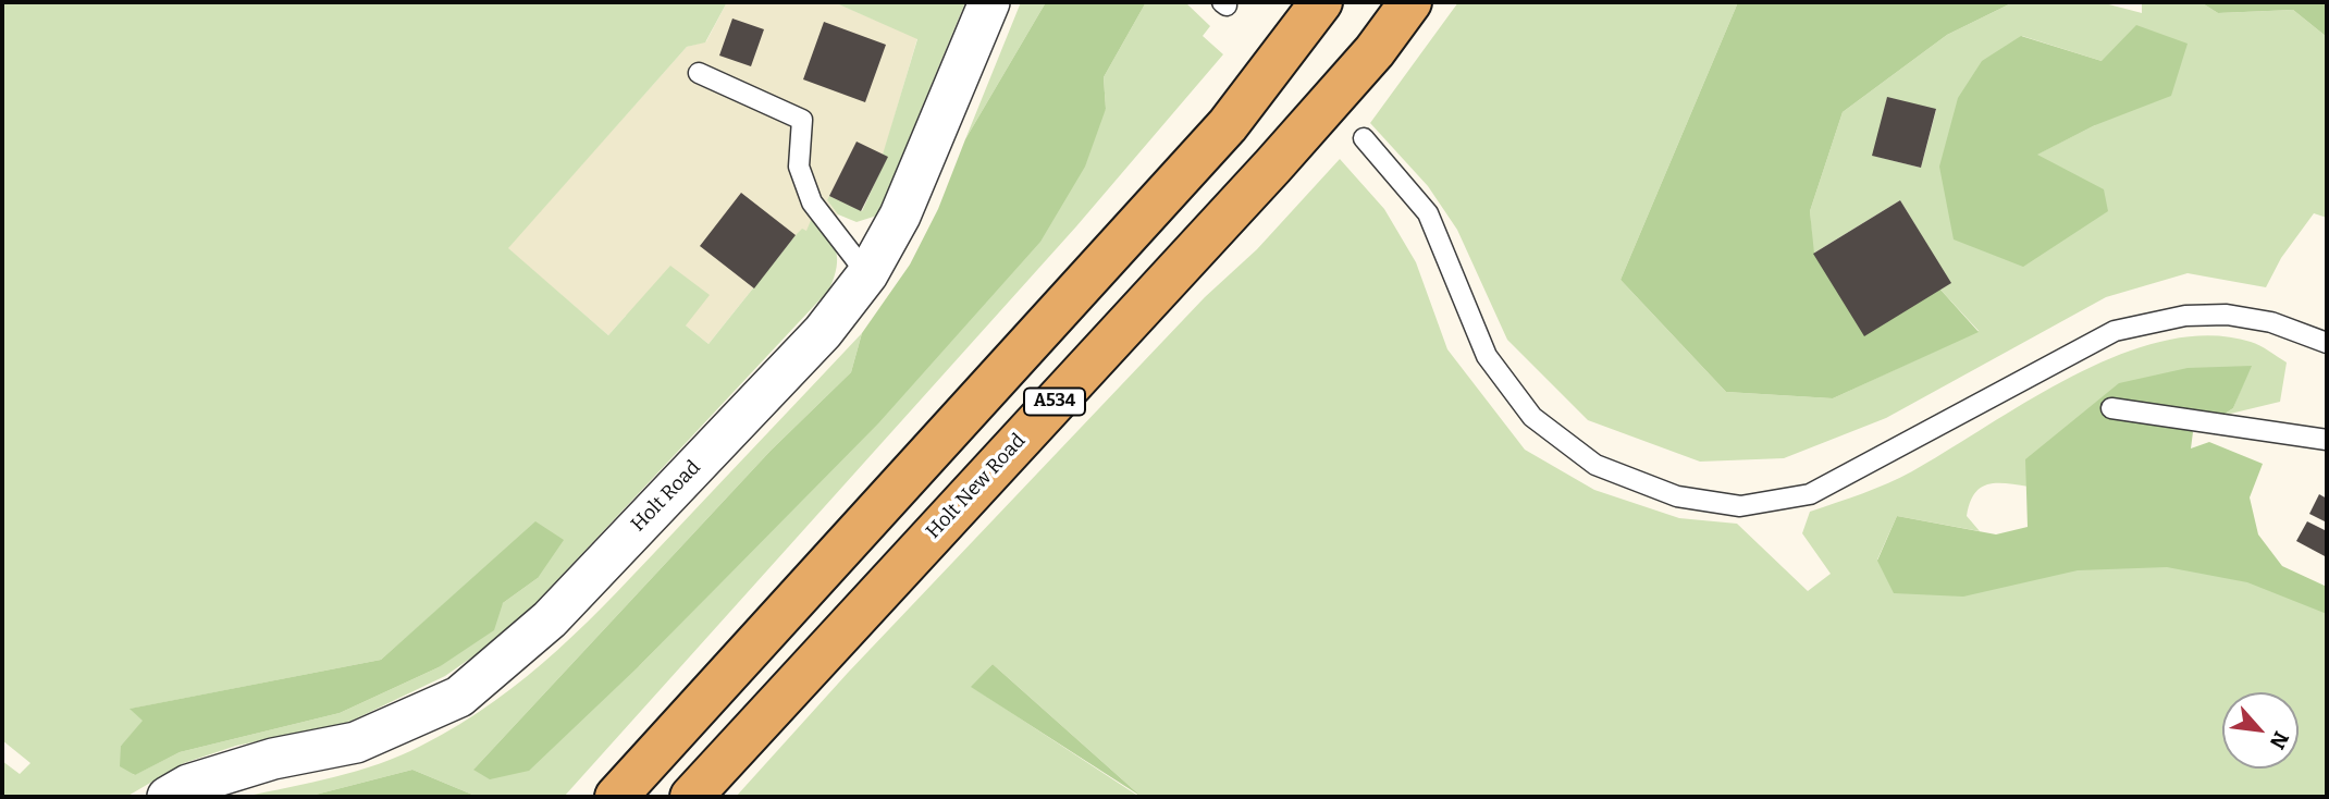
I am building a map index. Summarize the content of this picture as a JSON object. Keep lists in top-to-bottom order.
{
  "streets": {
    "highway": ["A534", "Holt New Road"],
    "street": ["Holt Road"]
  },
  "north": "bottom right"
}
